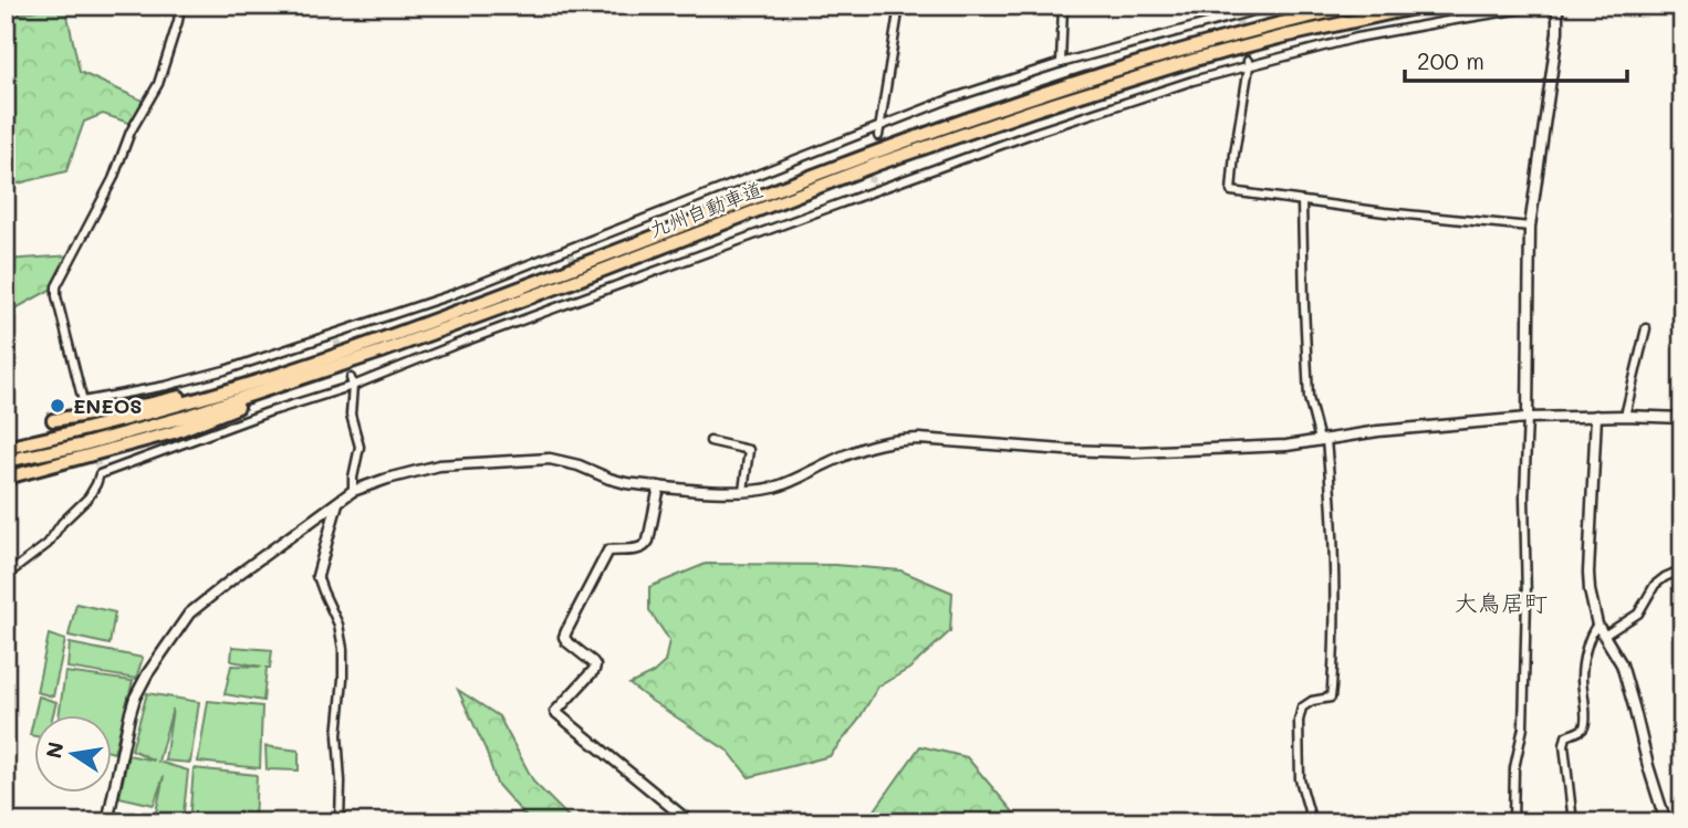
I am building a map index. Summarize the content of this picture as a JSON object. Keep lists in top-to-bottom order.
{
  "streets": {
    "highway": ["九州自動車道"]
  },
  "districts": ["大鳥居町"],
  "places": ["ENEOS"],
  "scale_bar": "200 m",
  "north": "left"
}
